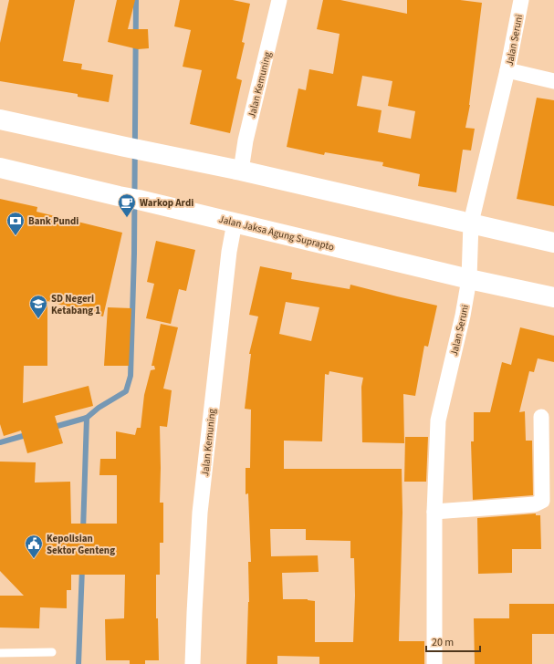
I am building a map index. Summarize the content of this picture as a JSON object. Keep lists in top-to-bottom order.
{
  "streets": {
    "street": ["Jalan Seruni", "Jalan Kemuning", "Jalan Jaksa Agung Suprapto"]
  },
  "crossings": [
    ["Jalan Seruni", "Jalan Jaksa Agung Suprapto"],
    ["Jalan Kemuning", "Jalan Jaksa Agung Suprapto"]
  ],
  "places": {
    "cafe": ["Warkop Ardi"],
    "bank": ["Bank Pundi"],
    "school or university": ["SD Negeri Ketabang 1"],
    "public building": ["Kepolisian Sektor Genteng"]
  },
  "scale_bar": "20 m"
}
